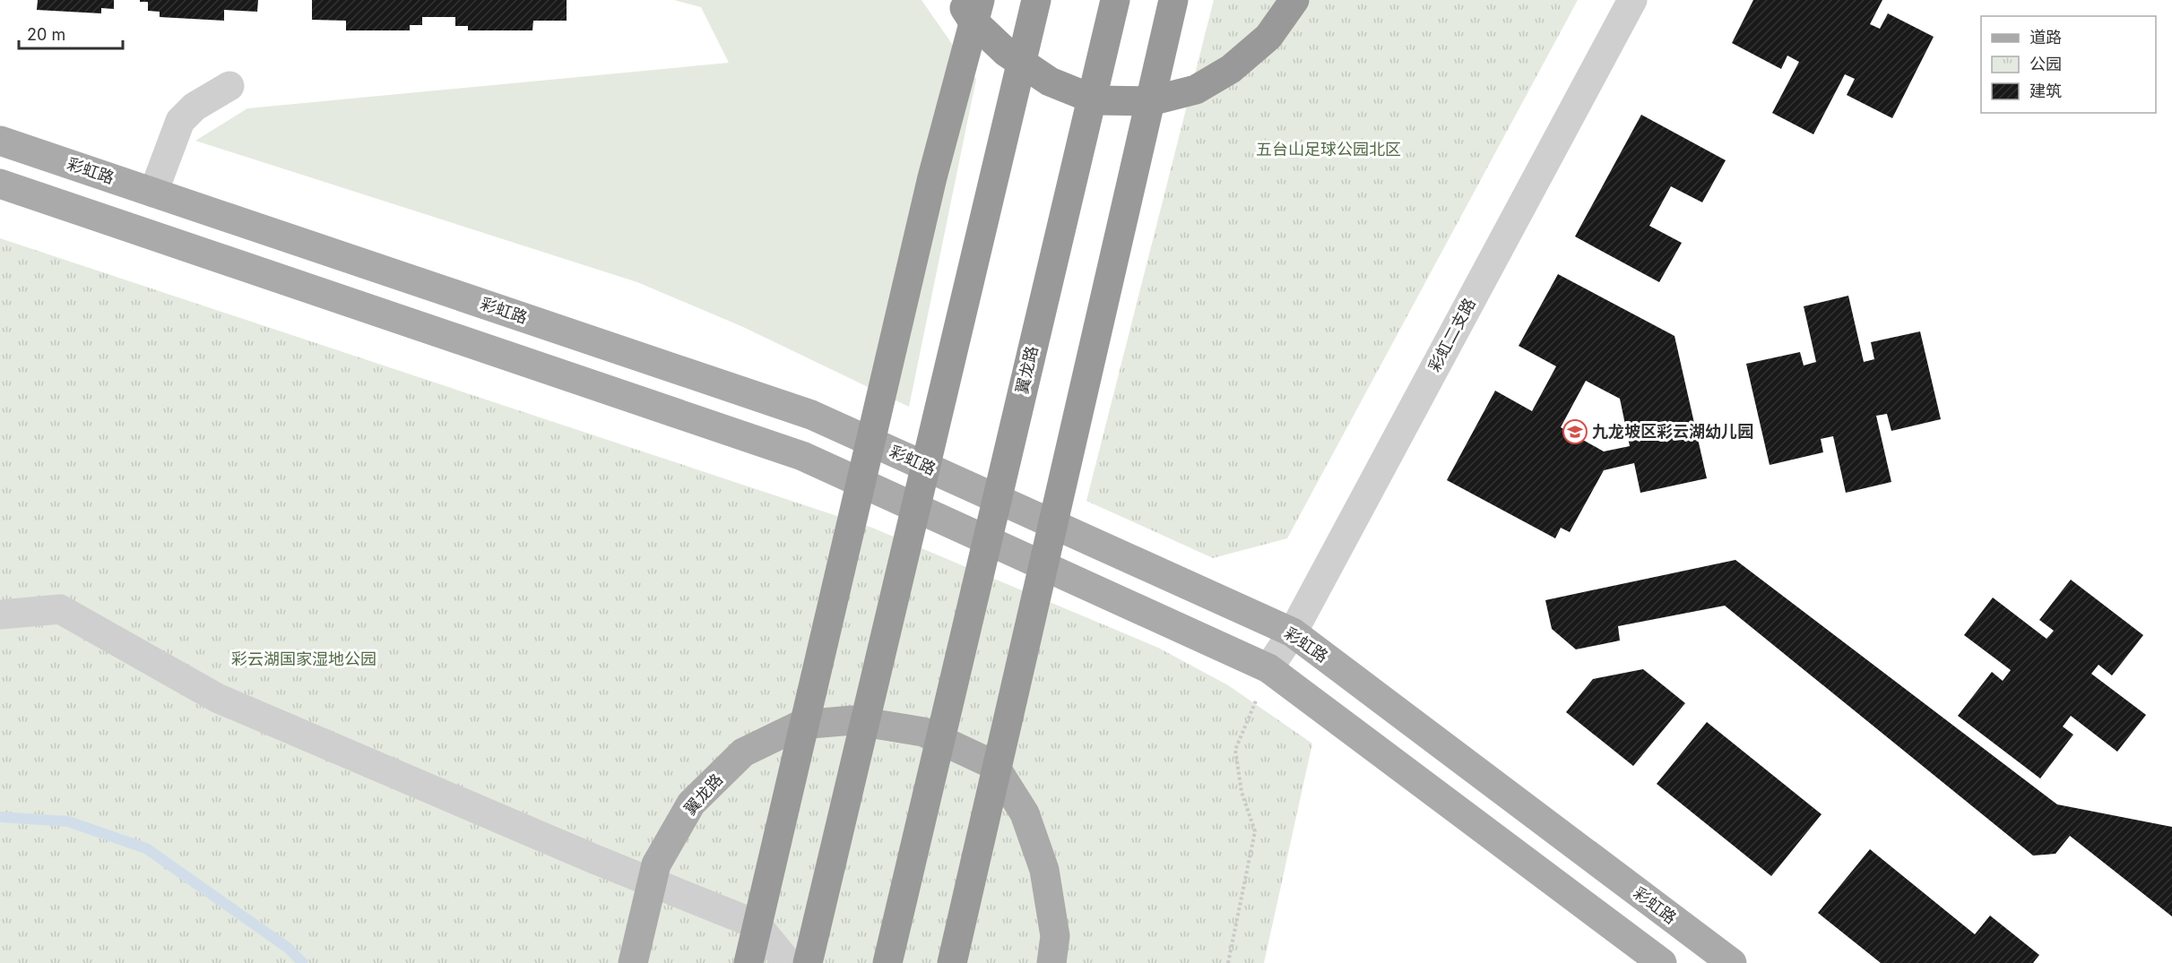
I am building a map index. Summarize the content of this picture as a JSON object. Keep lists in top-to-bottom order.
{
  "streets": {
    "highway": ["翼龙路"],
    "main road": ["彩虹路"],
    "street": ["彩虹二支路"]
  },
  "crossings": [
    ["彩虹路", "彩虹二支路"]
  ],
  "parks": ["五台山足球公园北区", "彩云湖国家湿地公园"],
  "places": {
    "school or university": ["九龙坡区彩云湖幼儿园"]
  },
  "legend": ["道路", "公园", "建筑"],
  "scale_bar": "20 m"
}
